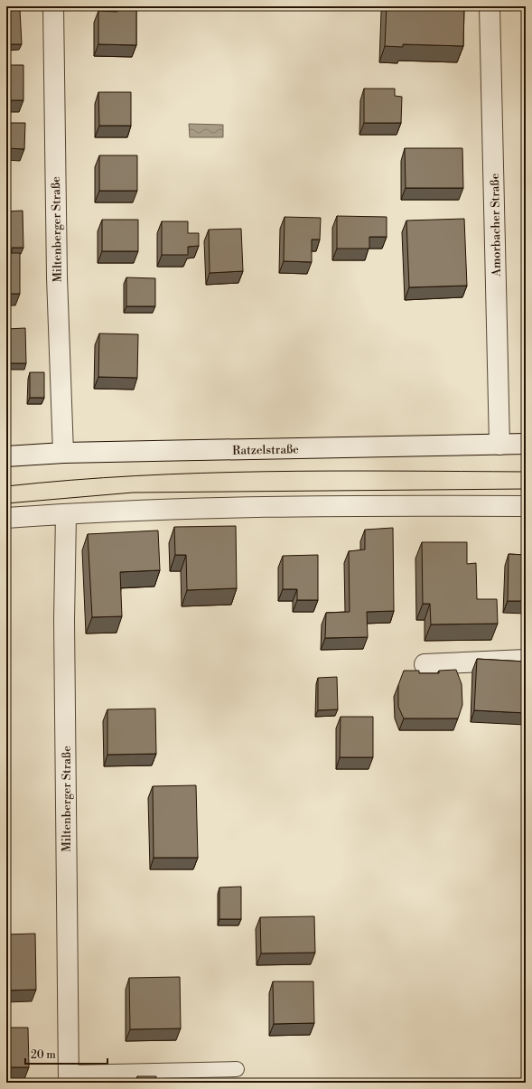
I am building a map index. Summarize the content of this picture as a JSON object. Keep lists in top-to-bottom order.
{
  "streets": {
    "street": ["Amorbacher Straße", "Miltenberger Straße", "Ratzelstraße"]
  },
  "crossings": [
    ["Amorbacher Straße", "Ratzelstraße"],
    ["Miltenberger Straße", "Ratzelstraße"]
  ],
  "scale_bar": "20 m"
}
